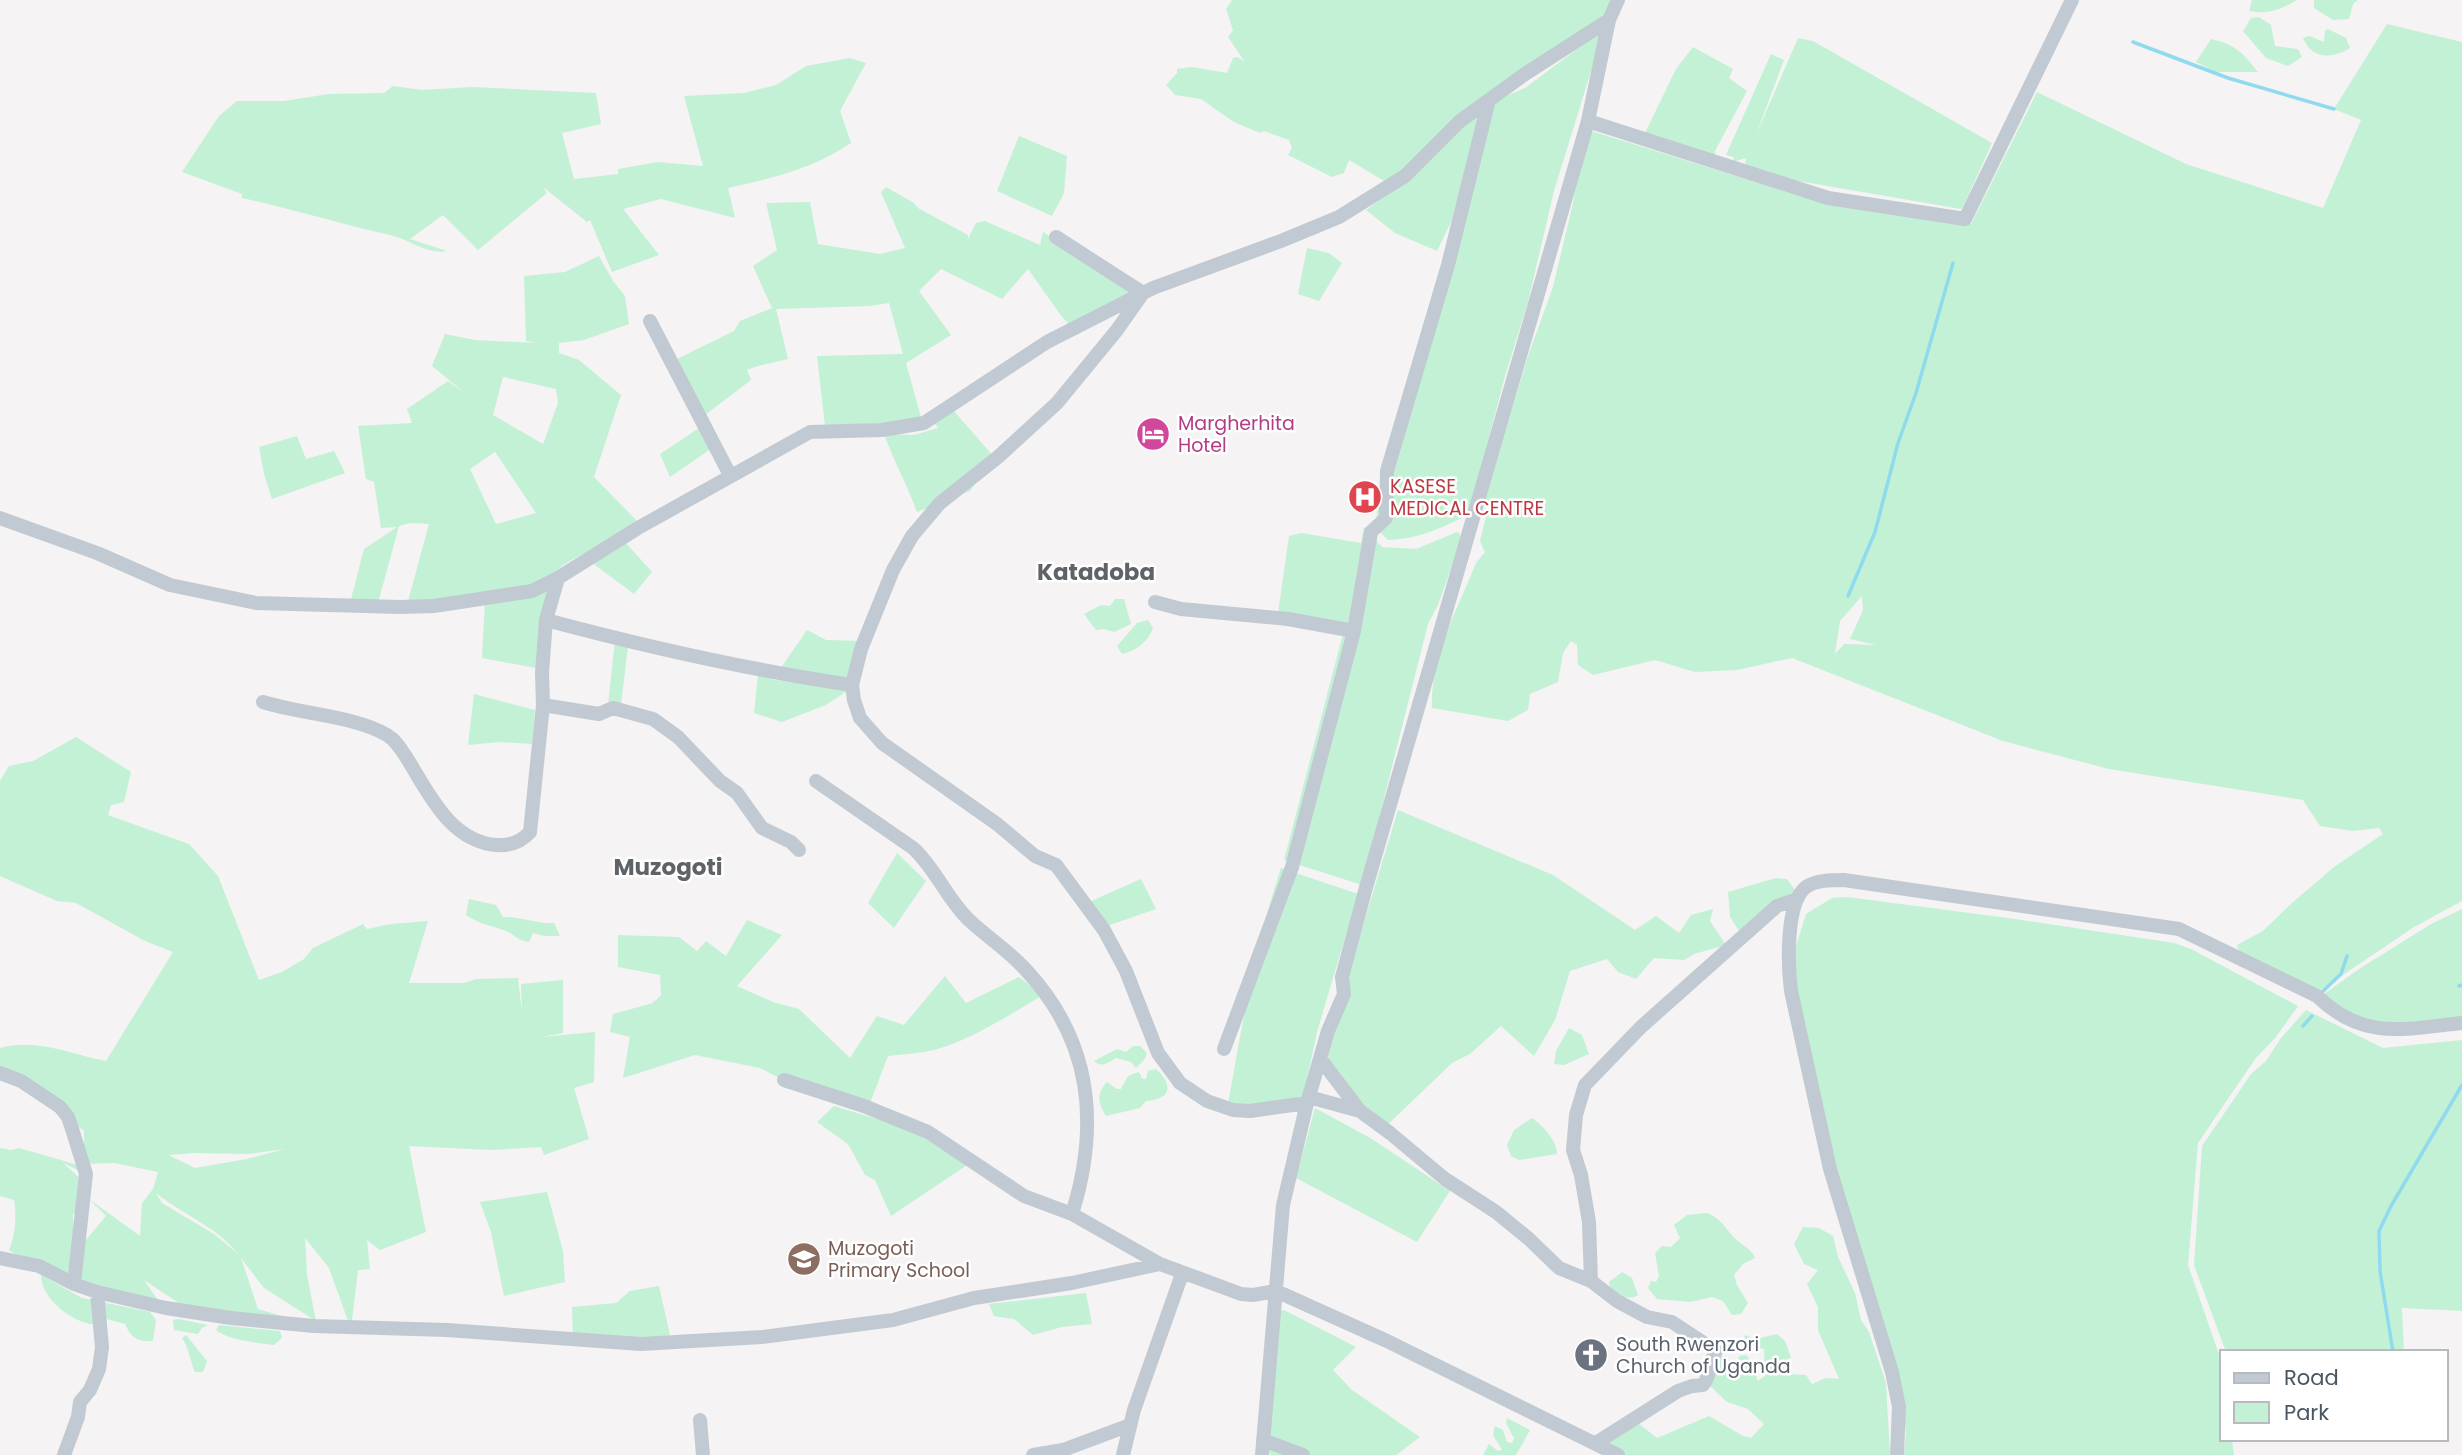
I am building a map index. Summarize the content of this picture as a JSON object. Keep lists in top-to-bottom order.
{
  "districts": ["Katadoba", "Muzogoti"],
  "places": {
    "hotel": ["Margherhita Hotel"],
    "hospital": ["KASESE MEDICAL CENTRE"],
    "school or university": ["Muzogoti Primary School"],
    "church": ["South Rwenzori Church of Uganda"]
  },
  "legend": ["Road", "Park"]
}
